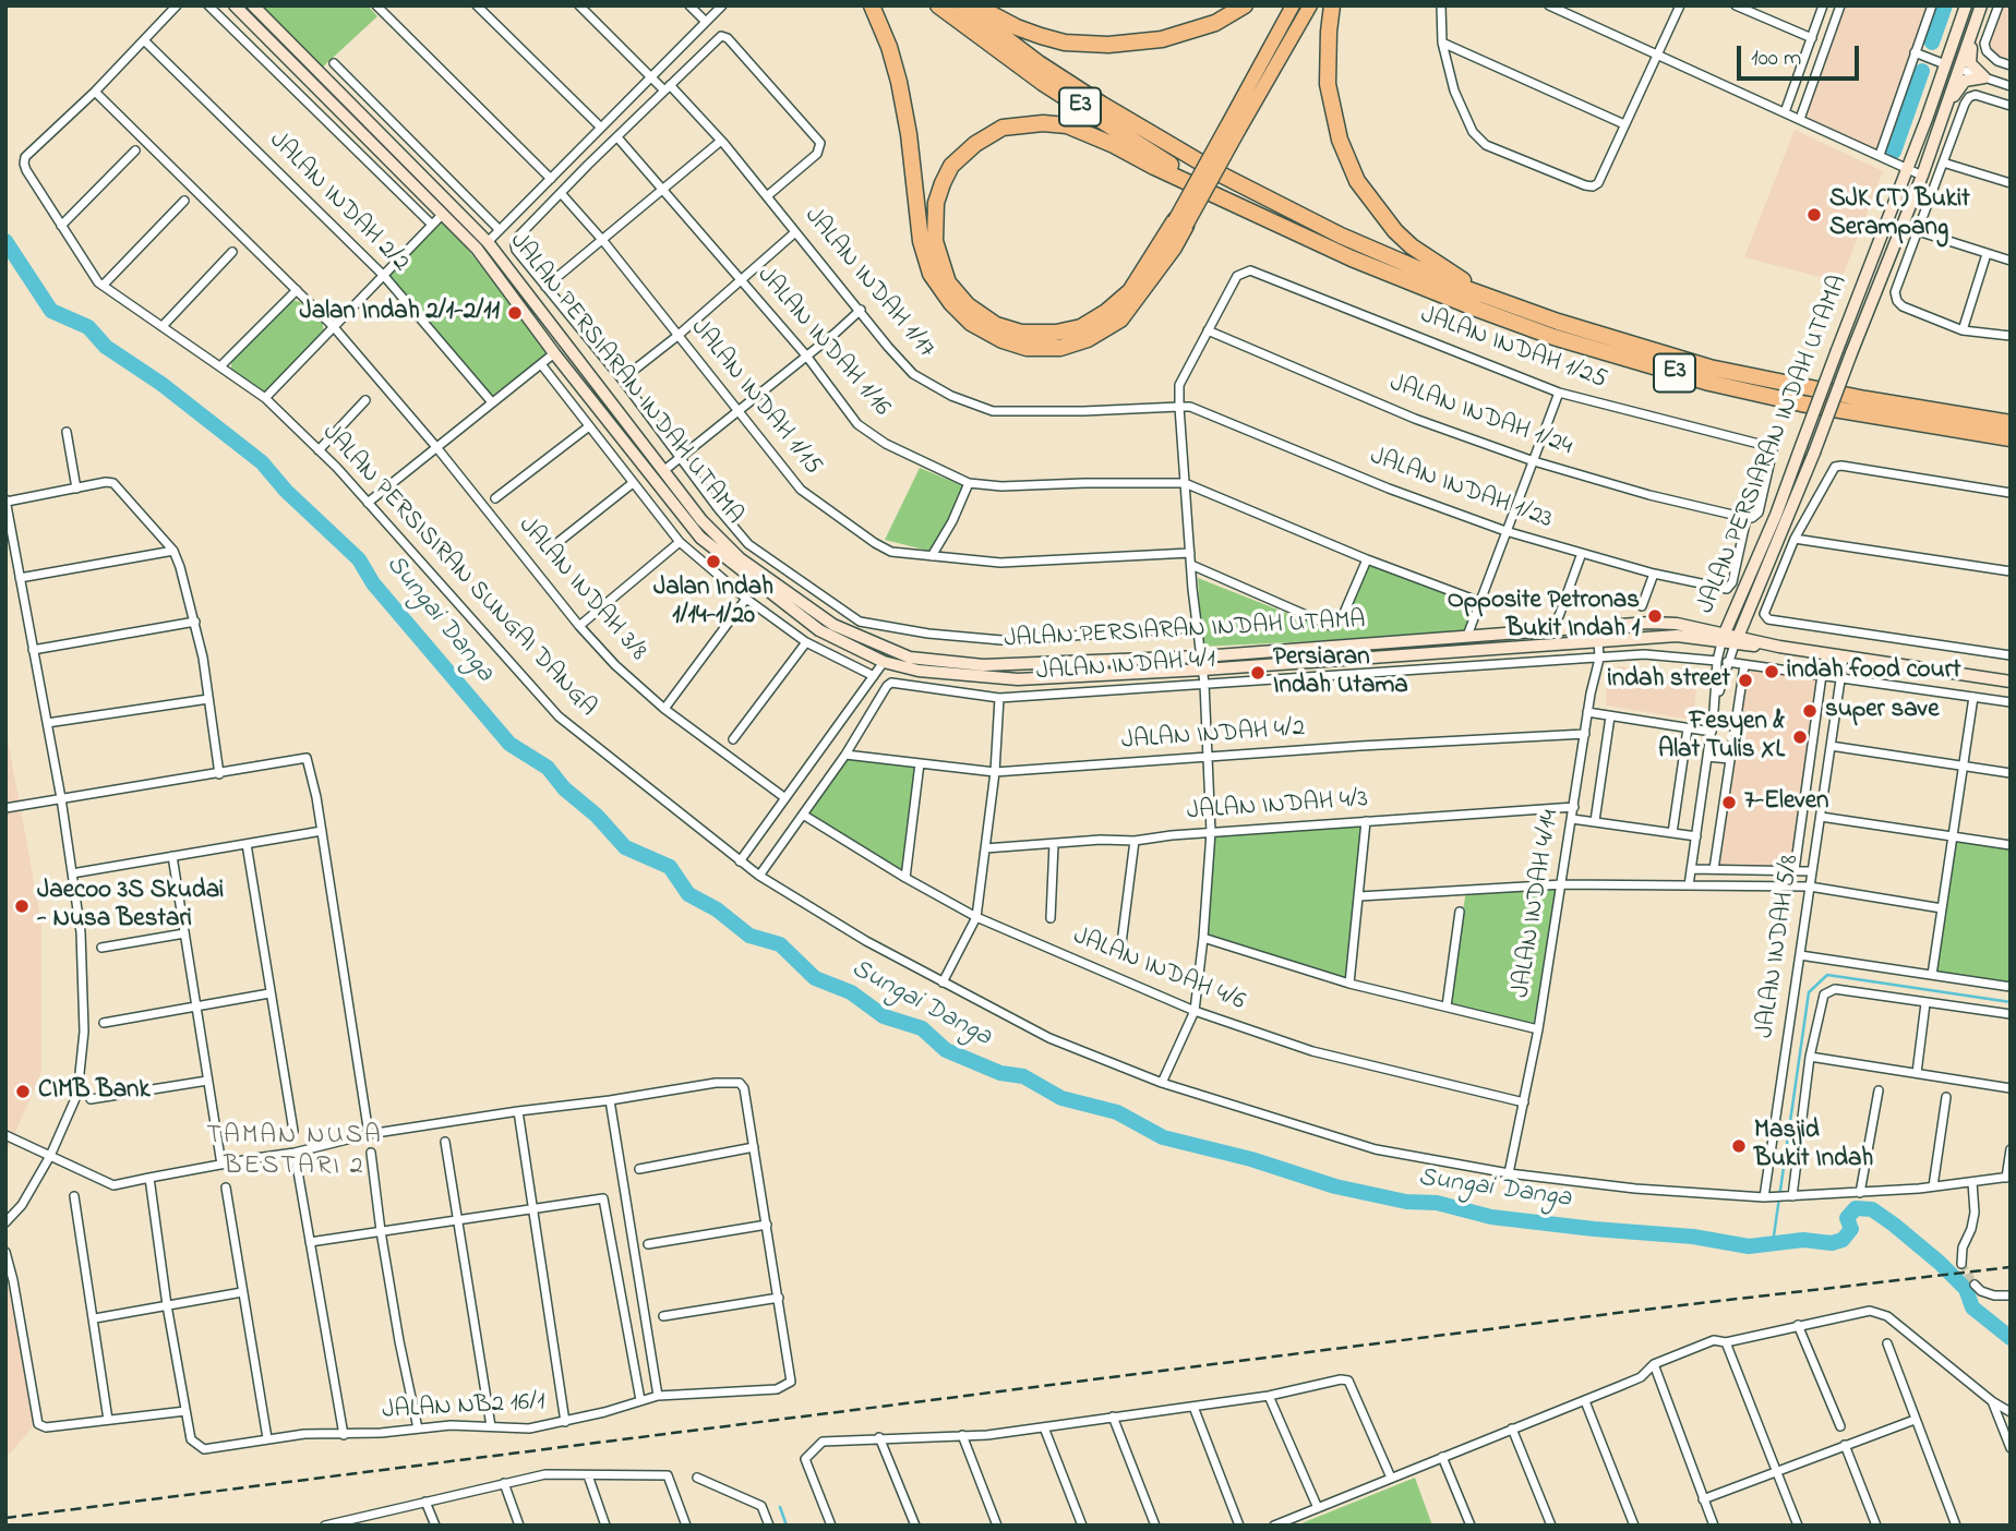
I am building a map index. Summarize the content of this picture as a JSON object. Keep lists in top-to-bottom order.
{
  "streets": {
    "highway": ["E3"],
    "main road": ["JALAN PERSIARAN INDAH UTAMA"],
    "street": [
      "JALAN INDAH 2/2",
      "JALAN INDAH 1/17",
      "JALAN INDAH 1/16",
      "JALAN INDAH 1/25",
      "JALAN INDAH 1/15",
      "JALAN INDAH 1/24",
      "JALAN INDAH 1/23",
      "JALAN PERSISIRAN SUNGAI DANGA",
      "JALAN INDAH 3/8",
      "JALAN INDAH 4/1",
      "JALAN INDAH 4/2",
      "JALAN INDAH 4/3",
      "JALAN INDAH 4/14",
      "JALAN INDAH 5/8",
      "JALAN INDAH 4/6",
      "JALAN NB2 16/1"
    ]
  },
  "crossings": [
    ["JALAN INDAH 1/17", "JALAN INDAH 1/23"],
    ["JALAN INDAH 1/25", "JALAN INDAH 1/24"],
    ["JALAN INDAH 1/25", "JALAN INDAH 1/23"],
    ["JALAN PERSIARAN INDAH UTAMA", "JALAN INDAH 4/14"],
    ["JALAN INDAH 1/24", "JALAN INDAH 1/23"],
    ["JALAN PERSISIRAN SUNGAI DANGA", "JALAN INDAH 3/8"],
    ["JALAN PERSISIRAN SUNGAI DANGA", "JALAN INDAH 4/1"],
    ["JALAN PERSISIRAN SUNGAI DANGA", "JALAN INDAH 4/14"],
    ["JALAN PERSISIRAN SUNGAI DANGA", "JALAN INDAH 5/8"],
    ["JALAN INDAH 4/1", "JALAN INDAH 4/2"],
    ["JALAN INDAH 4/1", "JALAN INDAH 4/14"],
    ["JALAN INDAH 4/1", "JALAN INDAH 4/6"],
    ["JALAN INDAH 4/2", "JALAN INDAH 4/14"],
    ["JALAN INDAH 4/3", "JALAN INDAH 4/14"],
    ["JALAN INDAH 4/14", "JALAN INDAH 4/6"]
  ],
  "districts": ["TAMAN NUSA BESTARI 2"],
  "water": ["Sungai Danga"],
  "places": [
    "SJK (T) Bukit Serampang",
    "Jalan Indah 2/1-2/11",
    "Jalan Indah 1/14-1/20",
    "Opposite Petronas Bukit Indah 1",
    "indah food court",
    "Persiaran Indah Utama",
    "indah street",
    "super save",
    "Fesyen & Alat Tulis XL",
    "7-Eleven",
    "Jaecoo 3S Skudai - Nusa Bestari",
    "CIMB Bank",
    "Masjid Bukit Indah"
  ],
  "scale_bar": "100 m"
}
